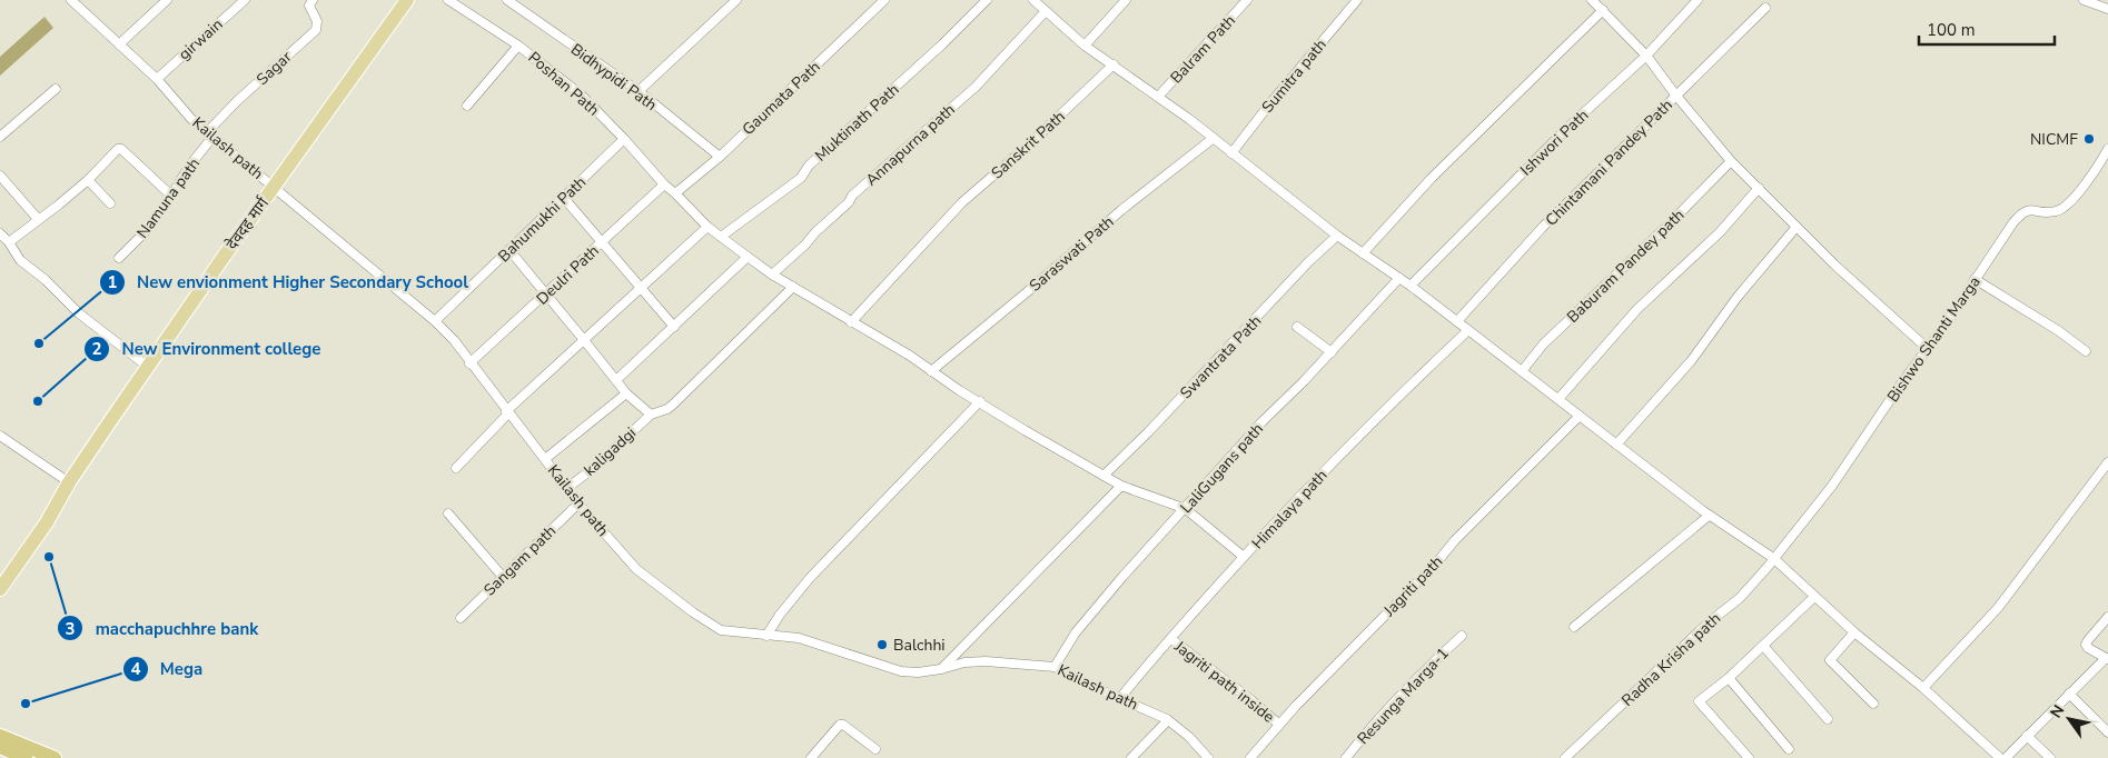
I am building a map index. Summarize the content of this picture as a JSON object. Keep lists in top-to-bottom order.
{
  "streets": {
    "main road": ["देवदह मार्ग"],
    "street": [
      "girwain",
      "Balram Path",
      "Sagar",
      "Sumitra path",
      "Bidhypidi Path",
      "Poshan Path",
      "Gaumata Path",
      "Muktinath Path",
      "Ishwori Path",
      "Annapurna path",
      "Sanskrit Path",
      "Kailash path",
      "Chintamani Pandey Path",
      "Namuna path",
      "Bahumukhi Path",
      "Saraswati Path",
      "Baburam Pandey path",
      "Deulri Path",
      "Bishwo Shanti Marga",
      "Swantrata Path",
      "kaligadgi",
      "LaliGugans path",
      "Himalaya path",
      "Sangam path",
      "Jagriti path",
      "Radha Krisha path",
      "Jagriti path inside",
      "Resunga Marga-1"
    ]
  },
  "crossings": [
    ["girwain", "Kailash path"],
    ["Sagar", "Kailash path"],
    ["Sagar", "Namuna path"],
    ["Bidhypidi Path", "Gaumata Path"],
    ["Poshan Path", "Gaumata Path"],
    ["Poshan Path", "Muktinath Path"],
    ["Poshan Path", "Annapurna path"],
    ["Poshan Path", "Sanskrit Path"],
    ["Poshan Path", "Bahumukhi Path"],
    ["Poshan Path", "Saraswati Path"],
    ["Poshan Path", "Deulri Path"],
    ["Poshan Path", "Swantrata Path"],
    ["Poshan Path", "kaligadgi"],
    ["Poshan Path", "LaliGugans path"],
    ["Poshan Path", "Himalaya path"],
    ["Kailash path", "Namuna path"],
    ["Kailash path", "Bahumukhi Path"],
    ["Kailash path", "देवदह मार्ग"],
    ["Kailash path", "Deulri Path"],
    ["Kailash path", "kaligadgi"],
    ["Kailash path", "LaliGugans path"],
    ["Kailash path", "Himalaya path"],
    ["Kailash path", "Sangam path"],
    ["Bishwo Shanti Marga", "Radha Krisha path"],
    ["Himalaya path", "Jagriti path inside"],
    ["Jagriti path", "Jagriti path inside"]
  ],
  "places": [
    "NICMF",
    "New envionment Higher Secondary School",
    "New Environment college",
    "macchapuchhre bank",
    "Balchhi",
    "Mega"
  ],
  "scale_bar": "100 m",
  "north": "top left"
}
